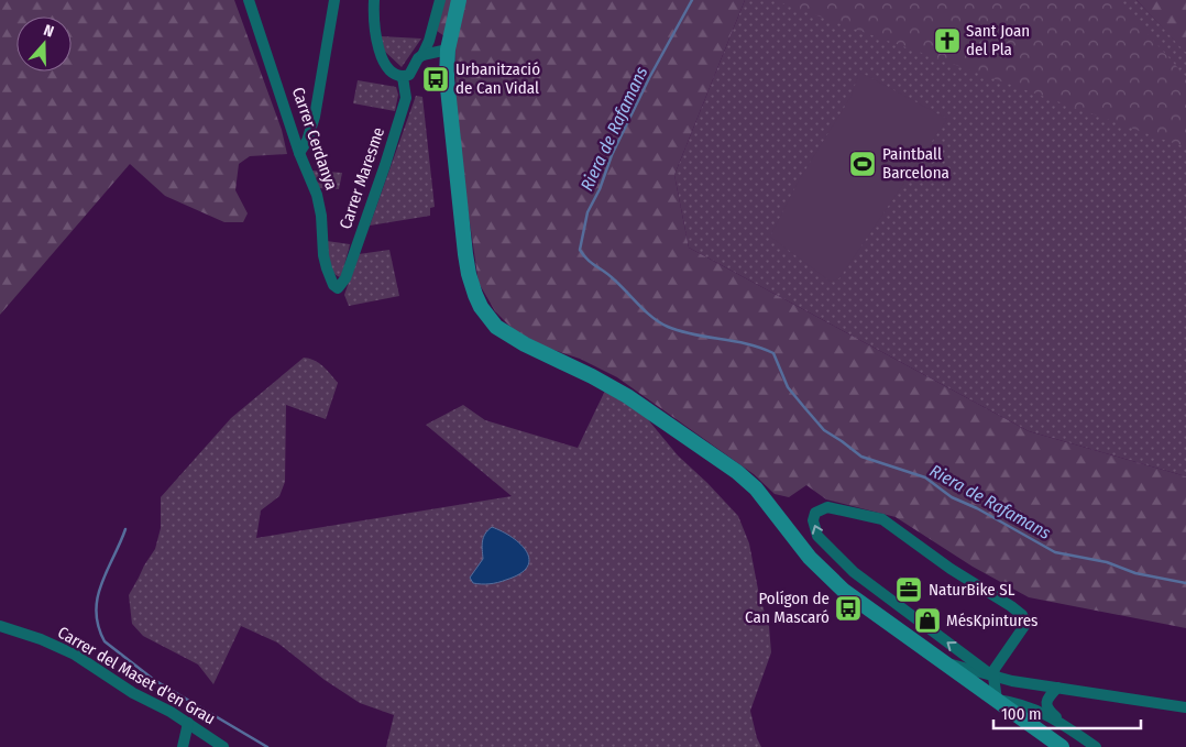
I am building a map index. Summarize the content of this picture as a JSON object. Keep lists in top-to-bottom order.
{
  "streets": {
    "street": ["Carrer Cerdanya", "Carrer Maresme", "Carrer del Maset d'en Grau"]
  },
  "crossings": [
    ["Carrer Cerdanya", "Carrer Maresme"]
  ],
  "water": ["Riera de Rafamans"],
  "places": {
    "church": ["Sant Joan del Pla"],
    "bus stop": ["Urbanització de Can Vidal", "Polígon de Can Mascaró"],
    "sports": ["Paintball Barcelona"],
    "office": ["NaturBike SL"],
    "shop": ["MésKpintures"]
  },
  "scale_bar": "100 m",
  "north": "top"
}
